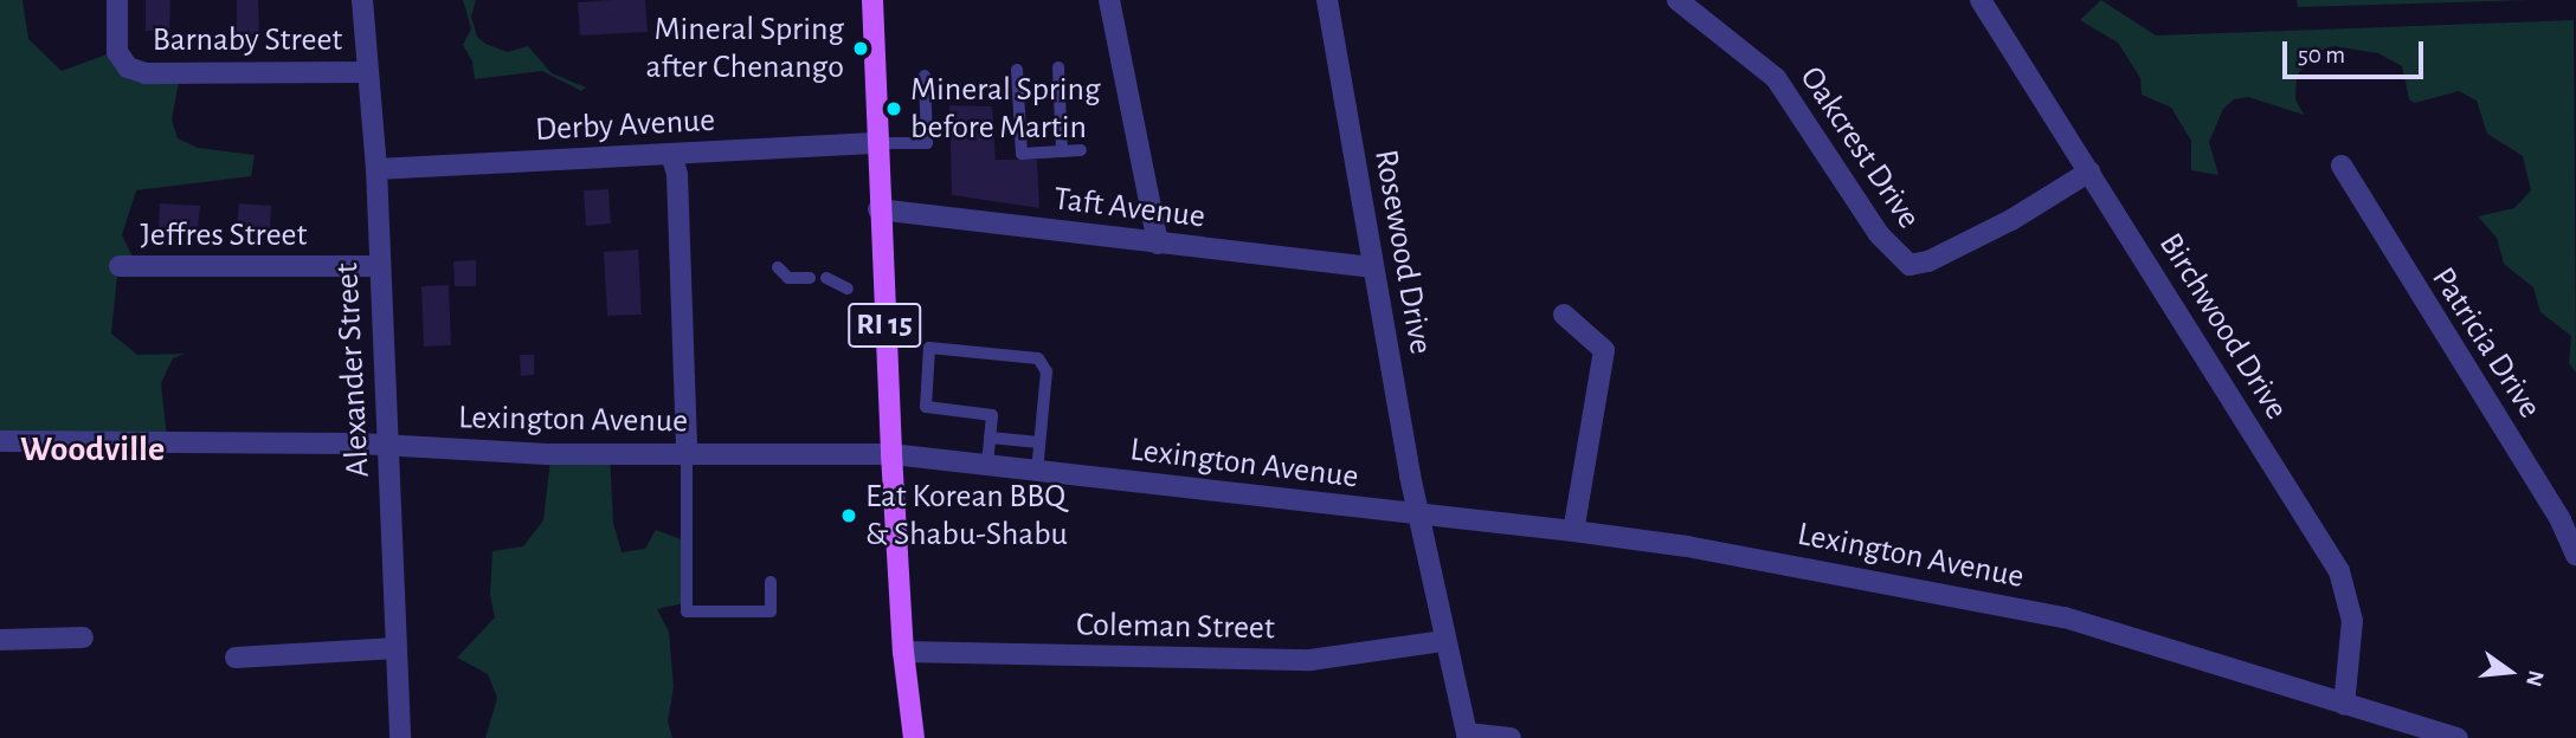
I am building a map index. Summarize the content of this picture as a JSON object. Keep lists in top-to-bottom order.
{
  "streets": {
    "main road": ["RI 15"],
    "street": [
      "Barnaby Street",
      "Derby Avenue",
      "Oakcrest Drive",
      "Taft Avenue",
      "Jeffres Street",
      "Rosewood Drive",
      "Birchwood Drive",
      "Patricia Drive",
      "Alexander Street",
      "Lexington Avenue",
      "Coleman Street"
    ]
  },
  "crossings": [
    ["Barnaby Street", "Alexander Street"],
    ["Derby Avenue", "RI 15"],
    ["Derby Avenue", "Alexander Street"],
    ["Oakcrest Drive", "Birchwood Drive"],
    ["Taft Avenue", "Rosewood Drive"],
    ["Taft Avenue", "RI 15"],
    ["Jeffres Street", "Alexander Street"],
    ["Rosewood Drive", "Lexington Avenue"],
    ["Rosewood Drive", "Coleman Street"],
    ["RI 15", "Lexington Avenue"],
    ["RI 15", "Coleman Street"],
    ["Birchwood Drive", "Lexington Avenue"],
    ["Alexander Street", "Lexington Avenue"]
  ],
  "districts": ["Woodville"],
  "places": ["Mineral Spring after Chenango", "Mineral Spring before Martin", "Eat Korean BBQ & Shabu-Shabu"],
  "scale_bar": "50 m",
  "north": "right"
}
